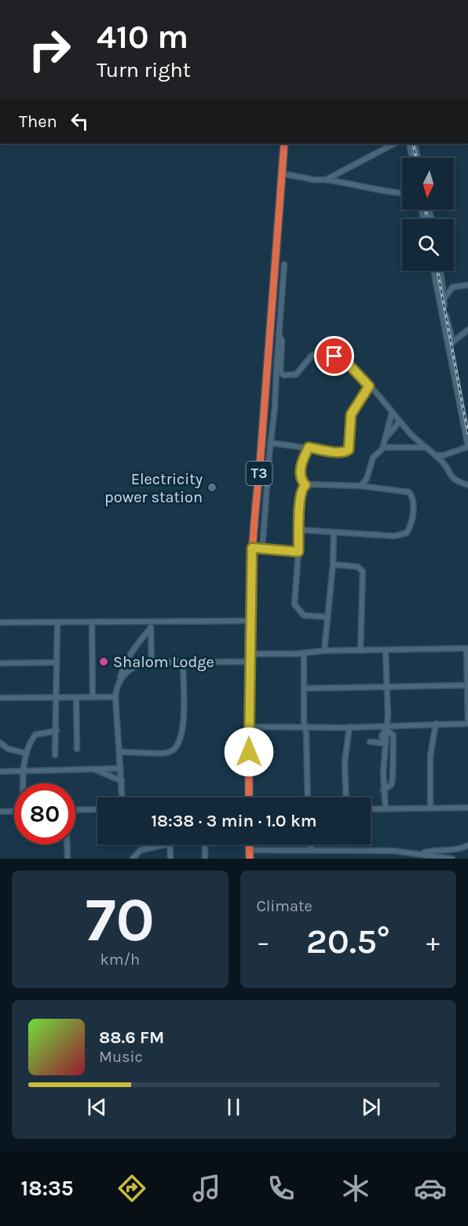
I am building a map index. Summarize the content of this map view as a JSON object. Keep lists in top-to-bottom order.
{
  "streets": {
    "highway": ["T3"]
  },
  "places": ["Electricity power station", "Shalom Lodge"],
  "north": "bottom",
  "page": {
    "turn": ["410 m", "Turn right"],
    "then": "Then",
    "limit": "80",
    "trip": "18:38 · 3 min · 1.0 km",
    "tile": [
      ["70", "km/h"],
      "Climate"
    ],
    "heat": ["−", "20.5°", "+"],
    "song": ["88.6 FM", "Music"],
    "tabs": "18:35"
  }
}
